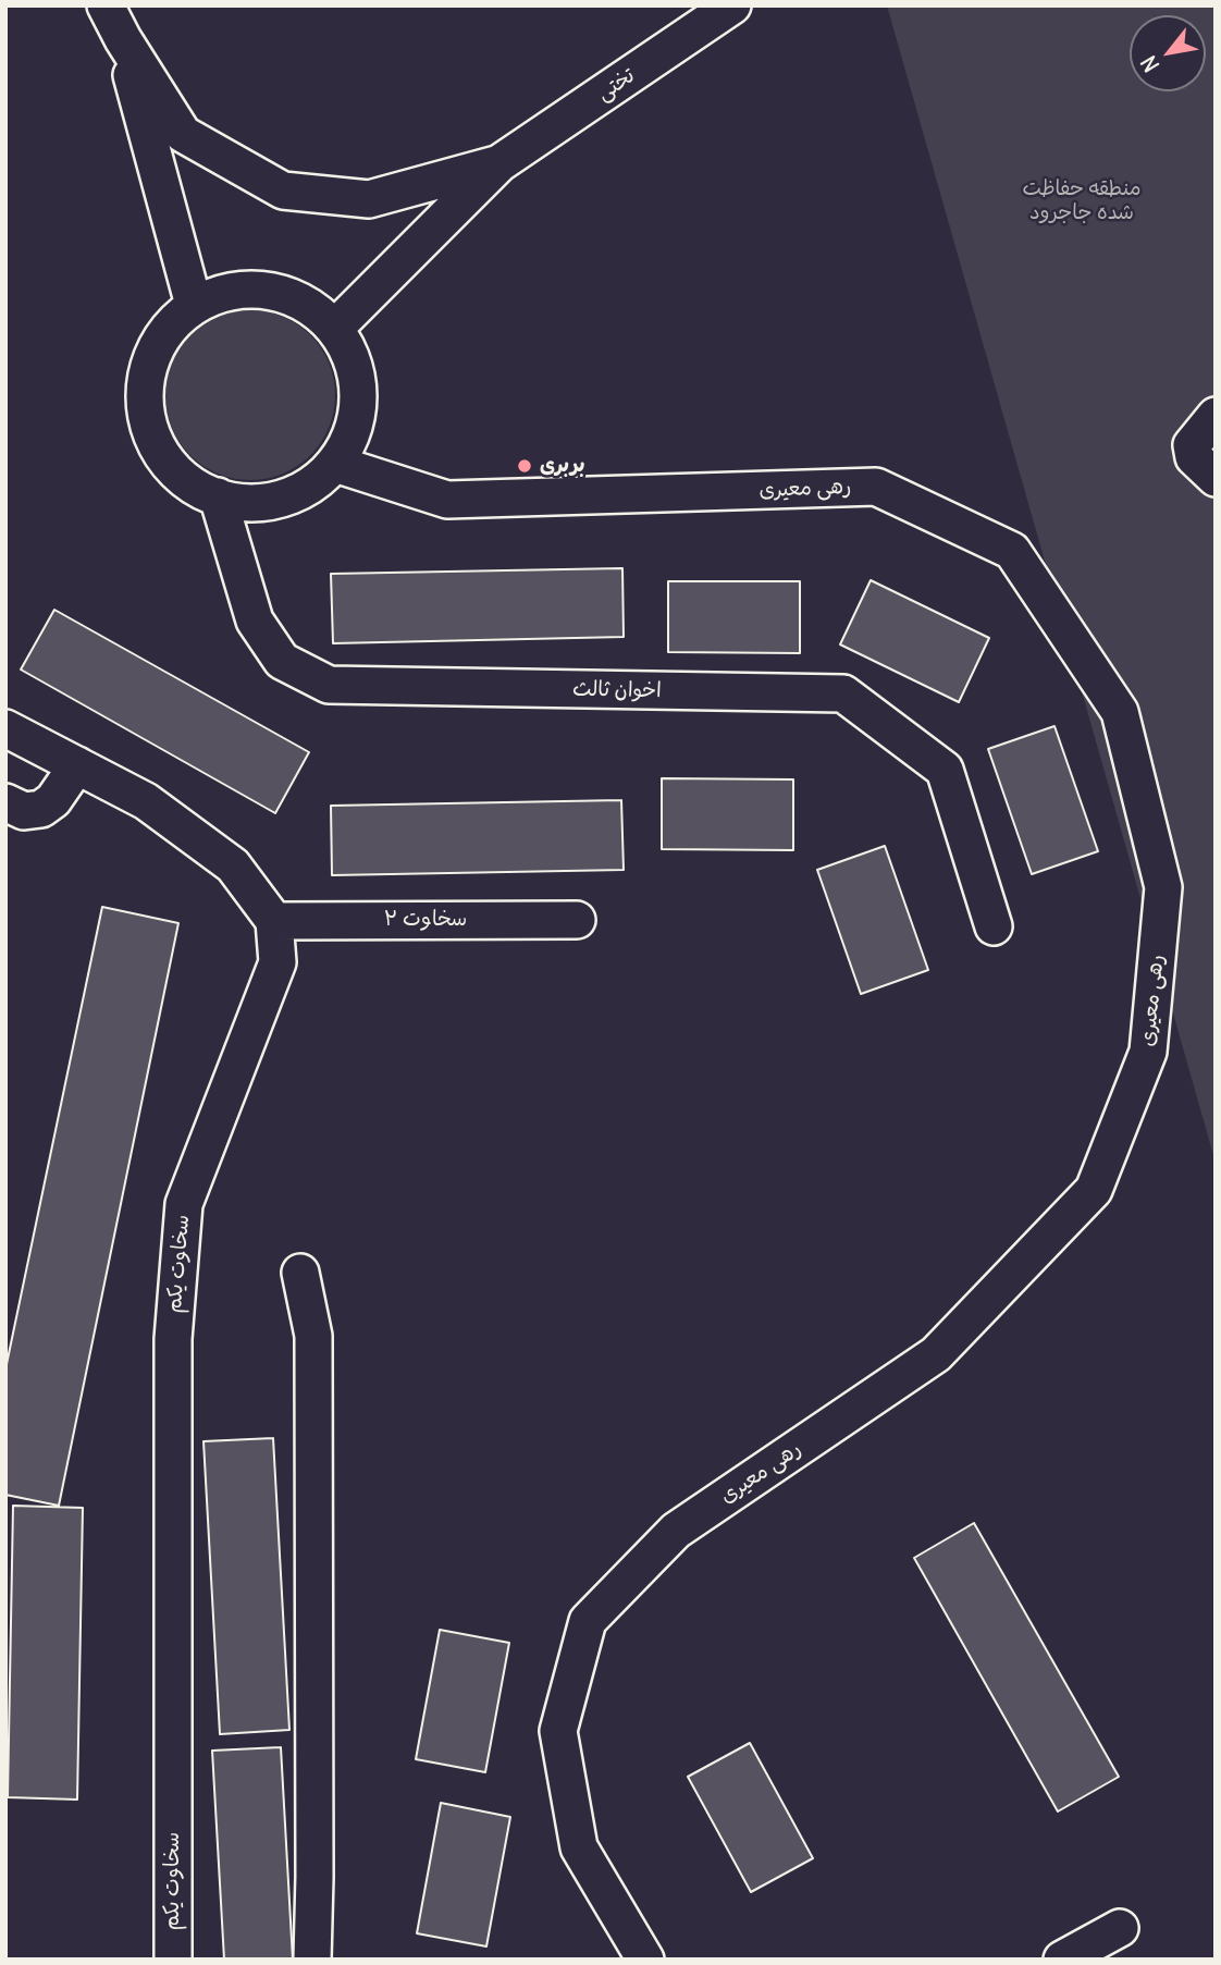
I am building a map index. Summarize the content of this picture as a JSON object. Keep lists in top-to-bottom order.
{
  "streets": {
    "street": [
      "تختی",
      "رهی معیری",
      "اخوان ثالث",
      "سخاوت ۲",
      "سخاوت یکم"
    ]
  },
  "crossings": [
    ["رهی معیری", "اخوان ثالث"],
    ["سخاوت ۲", "سخاوت یکم"]
  ],
  "parks": ["منطقه حفاظت شده جاجرود"],
  "places": ["بربری"],
  "north": "bottom left"
}
